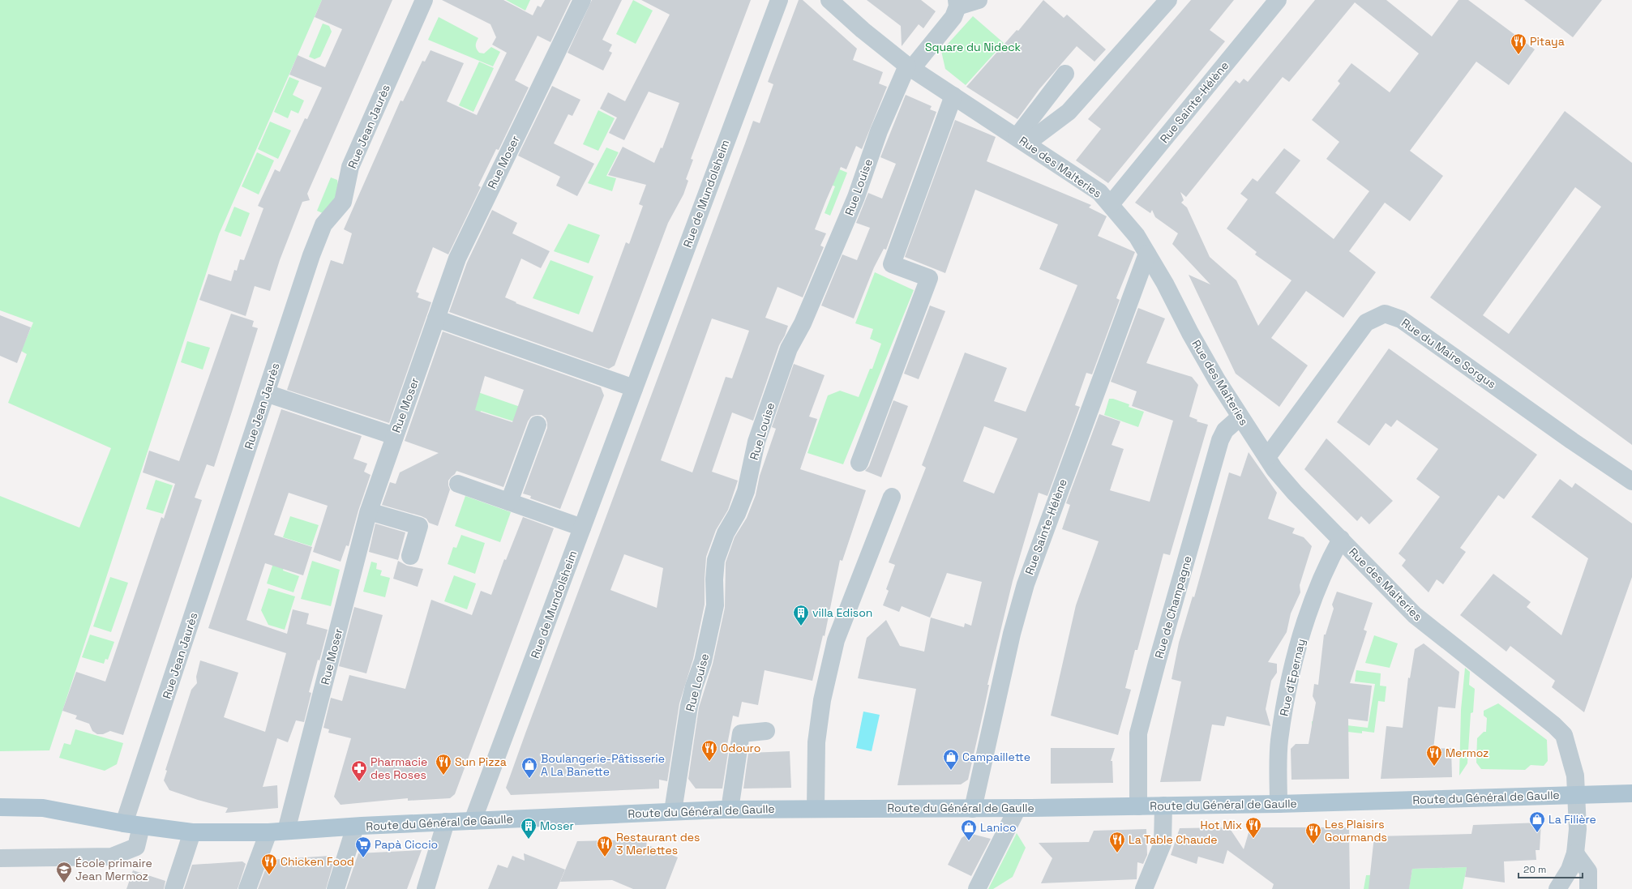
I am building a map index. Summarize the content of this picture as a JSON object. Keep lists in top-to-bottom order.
{
  "streets": {
    "main road": ["Route du Général de Gaulle"],
    "street": [
      "Rue Sainte-Hélène",
      "Rue Jean Jaurès",
      "Rue Moser",
      "Rue des Malteries",
      "Rue Louise",
      "Rue de Mundolsheim",
      "Rue du Maire Sorgus",
      "Rue de Champagne",
      "Rue d'Epernay"
    ]
  },
  "crossings": [
    ["Rue Sainte-Hélène", "Rue des Malteries"],
    ["Rue Sainte-Hélène", "Route du Général de Gaulle"],
    ["Rue Jean Jaurès", "Route du Général de Gaulle"],
    ["Rue Moser", "Route du Général de Gaulle"],
    ["Rue des Malteries", "Rue Louise"],
    ["Rue des Malteries", "Rue du Maire Sorgus"],
    ["Rue des Malteries", "Rue de Champagne"],
    ["Rue des Malteries", "Rue d'Epernay"],
    ["Rue des Malteries", "Route du Général de Gaulle"],
    ["Rue Louise", "Route du Général de Gaulle"],
    ["Rue de Mundolsheim", "Route du Général de Gaulle"],
    ["Rue de Champagne", "Route du Général de Gaulle"],
    ["Rue d'Epernay", "Route du Général de Gaulle"]
  ],
  "parks": ["Square du Nideck"],
  "places": {
    "restaurant": [
      "Pitaya",
      "Odouro",
      "Mermoz",
      "Sun Pizza",
      "Hot Mix",
      "Les Plaisirs Gourmands",
      "La Table Chaude",
      "Restaurant des 3 Merlettes",
      "Chicken Food"
    ],
    "building": ["villa Edison", "Moser"],
    "shop": [
      "Campaillette",
      "Boulangerie-Pâtisserie A La Banette",
      "La Filière",
      "Lanico"
    ],
    "pharmacy": ["Pharmacie des Roses"],
    "supermarket": ["Papà Ciccio"],
    "school or university": ["École primaire Jean Mermoz"]
  },
  "scale_bar": "20 m"
}
